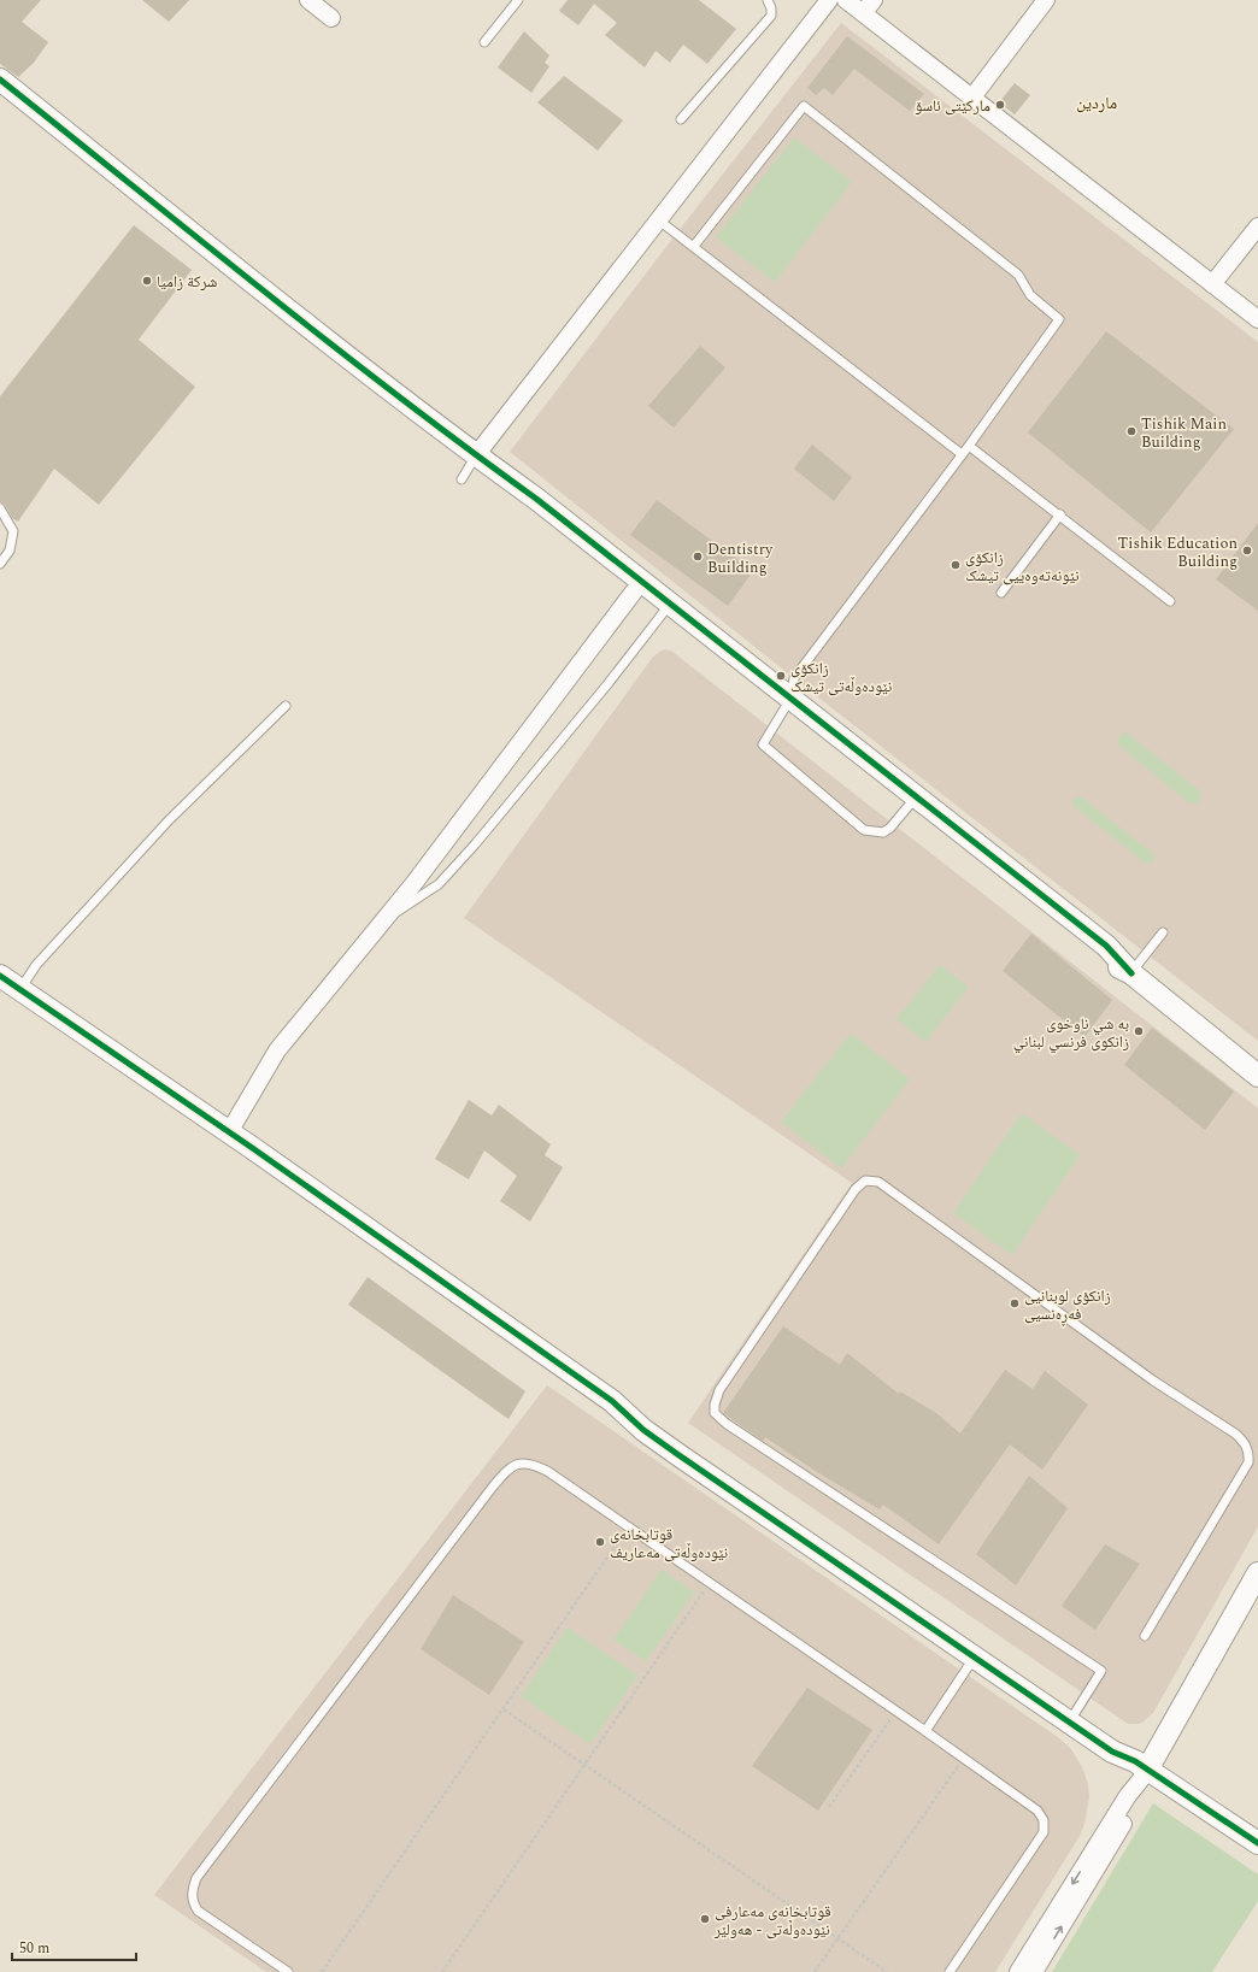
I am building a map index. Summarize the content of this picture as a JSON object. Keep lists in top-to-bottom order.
{
  "districts": ["ماردین"],
  "places": [
    "مارکێتی ئاسۆ",
    "شركة زاميا",
    "Tishik Main Building",
    "Tishik Education Building",
    "Dentistry Building",
    "زانکۆی نێونەتەوەییی تیشک",
    "زانکۆی نێودەوڵەتی تیشک",
    "به شي ناوخوى زانكوى فرنسي لبناني",
    "زانکۆی لوبنانیی فەڕەنسیی",
    "قوتابخانەی نێودەوڵەتی مەعاریف",
    "قوتابخانەی مەعارفی نێودەوڵەتی - هەولێر"
  ],
  "scale_bar": "50 m"
}
